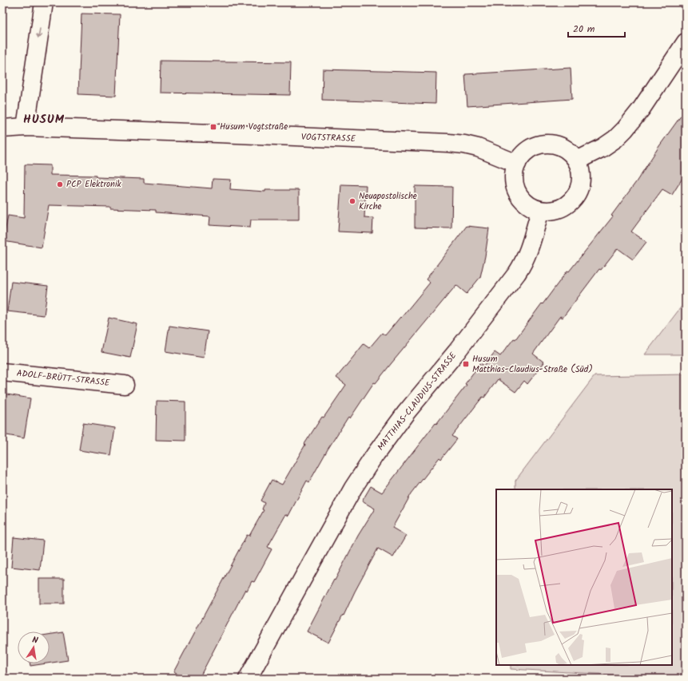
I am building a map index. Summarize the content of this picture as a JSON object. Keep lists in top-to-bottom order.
{
  "streets": {
    "street": ["VOGTSTRASSE", "ADOLF-BRÜTT-STRASSE", "MATTHIAS-CLAUDIUS-STRASSE"]
  },
  "crossings": [
    ["VOGTSTRASSE", "MATTHIAS-CLAUDIUS-STRASSE"]
  ],
  "districts": ["HUSUM"],
  "places": {
    "transit": ["Husum Vogtstraße", "Husum Matthias-Claudius-Straße (Süd)"],
    "other": ["PCP Elektronik", "Neuapostolische Kirche"]
  },
  "scale_bar": "20 m",
  "north": "top"
}
